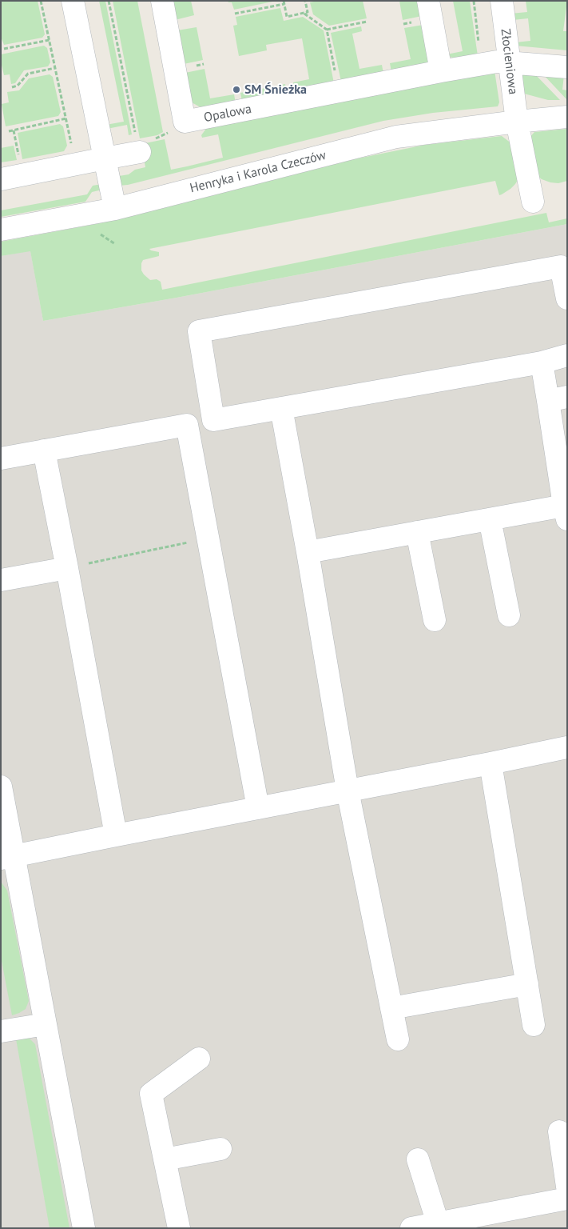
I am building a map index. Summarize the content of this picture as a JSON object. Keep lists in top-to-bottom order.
{
  "streets": {
    "street": ["Złocieniowa", "Opalowa", "Henryka i Karola Czeczów"]
  },
  "crossings": [
    ["Złocieniowa", "Opalowa"],
    ["Złocieniowa", "Henryka i Karola Czeczów"]
  ],
  "places": ["SM Śnieżka"]
}
